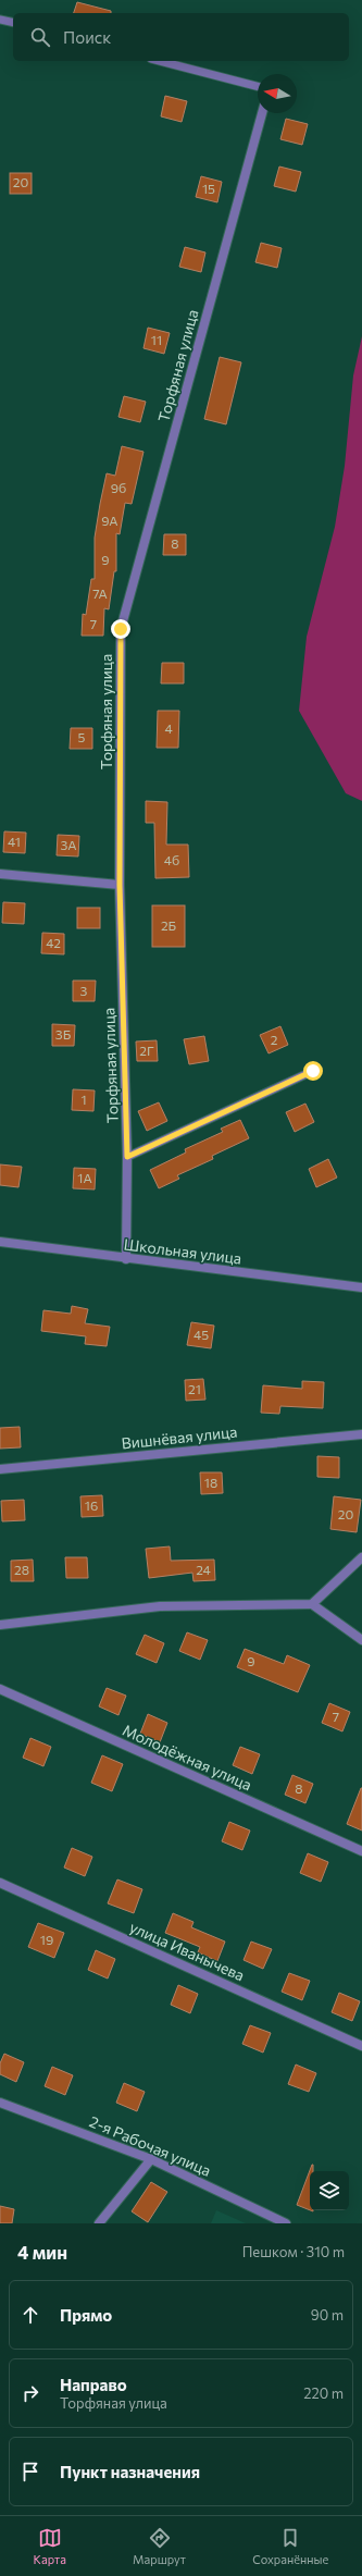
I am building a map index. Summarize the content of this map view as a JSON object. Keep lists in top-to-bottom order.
{
  "streets": {
    "street": [
      "Торфяная улица",
      "Школьная улица",
      "Вишнёвая улица",
      "Молодёжная улица",
      "улица Иванычева",
      "2-я Рабочая улица"
    ]
  },
  "crossings": [
    ["Торфяная улица", "Школьная улица"]
  ],
  "house_numbers": [
    "20",
    "15",
    "11",
    "9б",
    "9А",
    "8",
    "9",
    "7А",
    "7",
    "4",
    "5",
    "41",
    "3А",
    "4б",
    "2Б",
    "42",
    "3",
    "3Б",
    "2",
    "2Г",
    "1",
    "1А",
    "45",
    "21",
    "18",
    "16",
    "20",
    "28",
    "24",
    "9",
    "7",
    "8",
    "19"
  ],
  "north": "left",
  "page": {
    "search": "Поиск",
    "heading": ["4 мин", "Пешком · 310 m"],
    "list": [
      ["Прямо", "90 m"],
      ["Направо", "Торфяная улица", "220 m"],
      "Пункт назначения"
    ],
    "nav": ["Карта", "Маршрут", "Сохранённые"]
  }
}
